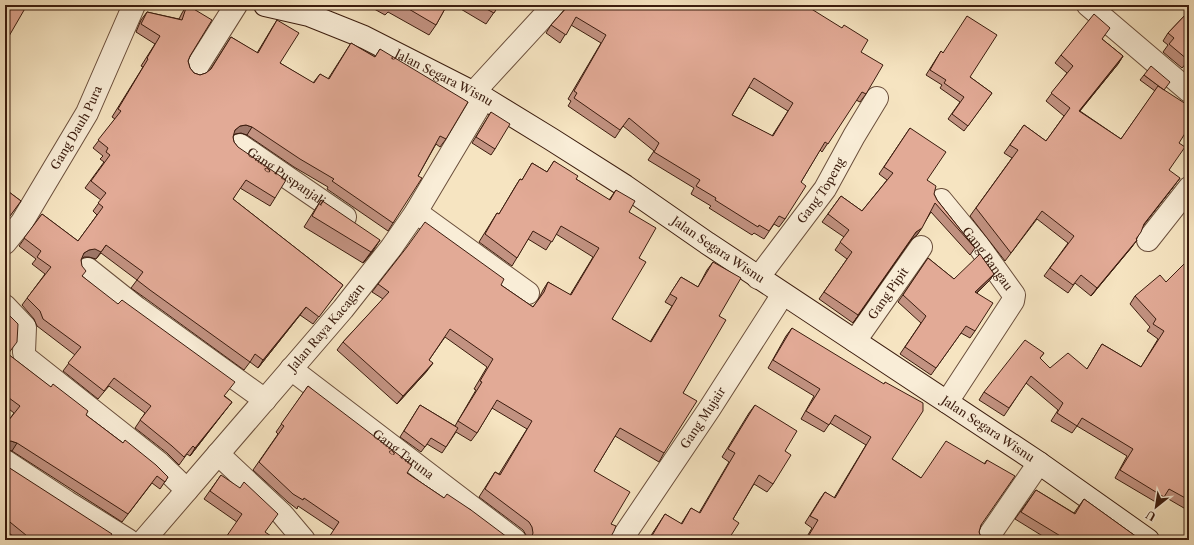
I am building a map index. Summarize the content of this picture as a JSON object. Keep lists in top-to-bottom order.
{
  "streets": {
    "street": [
      "Jalan Segara Wisnu",
      "Gang Dauh Pura",
      "Gang Puspanjali",
      "Gang Topeng",
      "Gang Bangau",
      "Gang Pipit",
      "Jalan Raya Kacagan",
      "Gang Mujair",
      "Gang Taruna"
    ]
  },
  "crossings": [
    ["Jalan Segara Wisnu", "Gang Topeng"],
    ["Jalan Segara Wisnu", "Gang Bangau"],
    ["Jalan Segara Wisnu", "Gang Pipit"],
    ["Jalan Segara Wisnu", "Jalan Raya Kacagan"],
    ["Jalan Segara Wisnu", "Gang Mujair"],
    ["Gang Puspanjali", "Jalan Raya Kacagan"],
    ["Jalan Raya Kacagan", "Gang Taruna"]
  ],
  "north": "bottom left"
}
